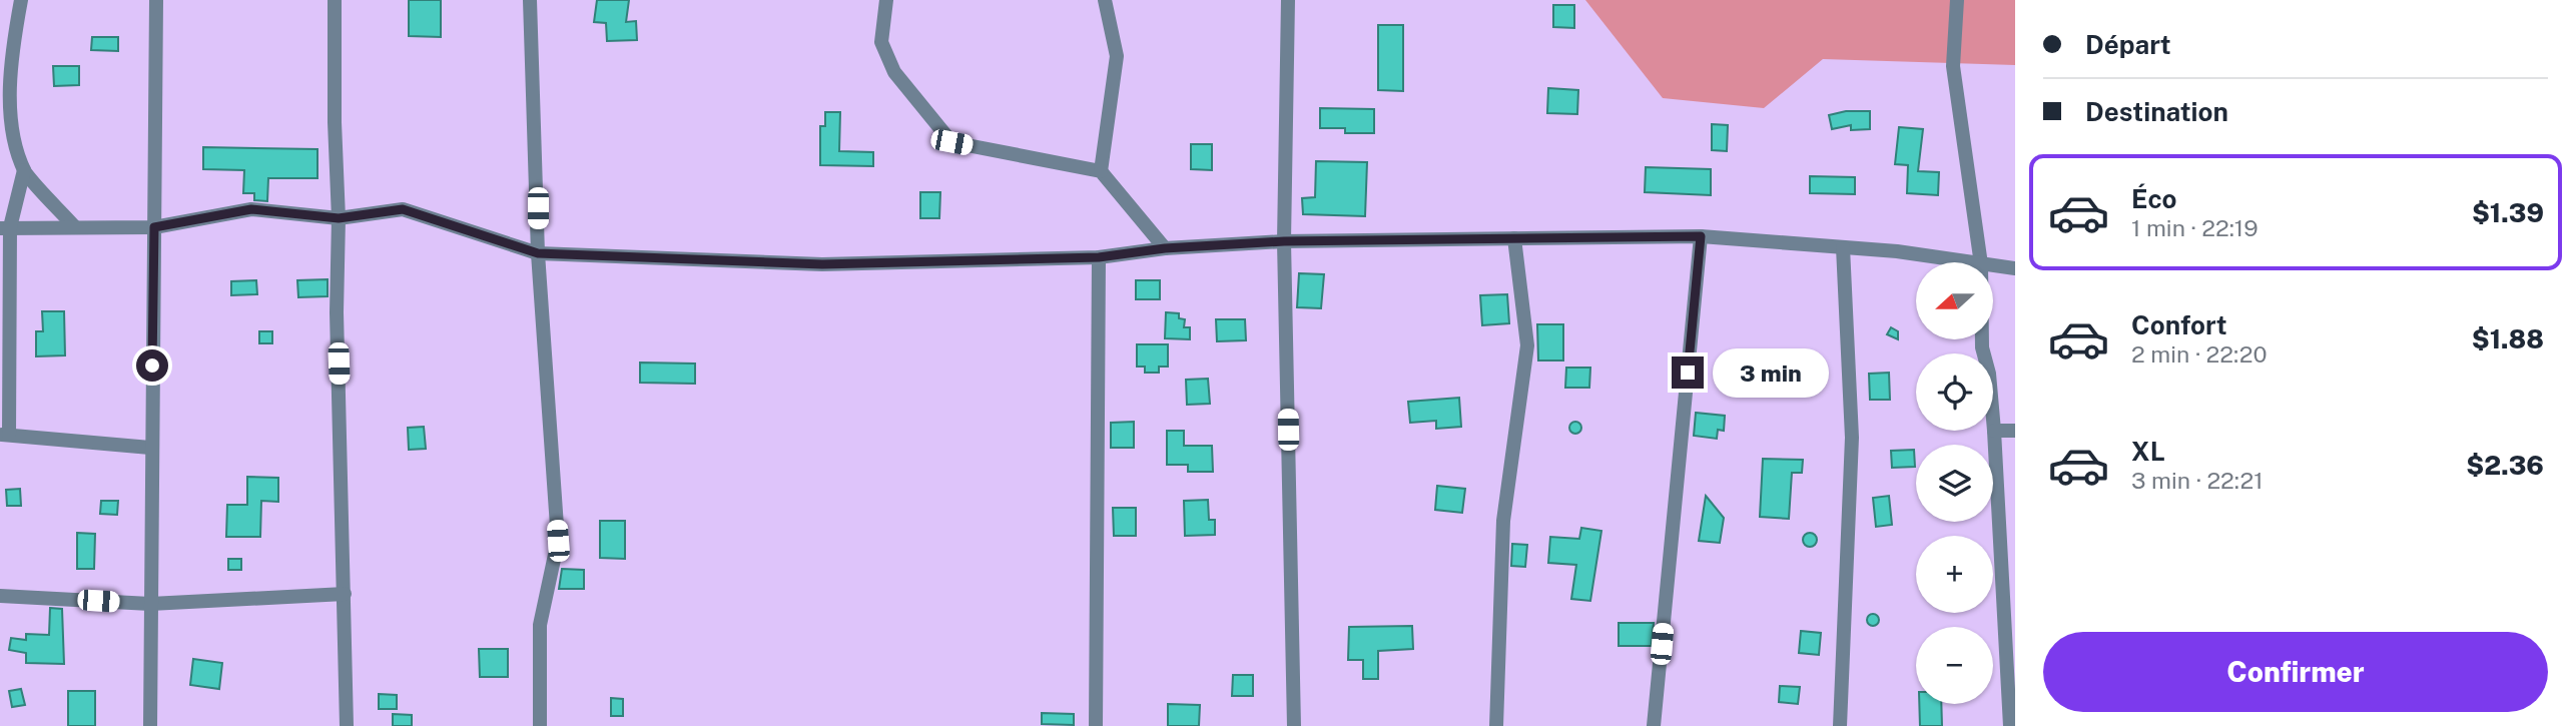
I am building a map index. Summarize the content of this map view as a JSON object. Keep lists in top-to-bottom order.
{
  "north": "left",
  "page": {
    "banner": ["Départ", "Destination"],
    "list": [
      {
        "name": "Éco",
        "note": "1 min · 22:19",
        "value": "$1.39"
      },
      {
        "name": "Confort",
        "note": "2 min · 22:20",
        "value": "$1.88"
      },
      {
        "name": "XL",
        "note": "3 min · 22:21",
        "value": "$2.36"
      }
    ],
    "map_buttons": ["+", "−"],
    "bubble": "3 min",
    "buttons": "Confirmer"
  }
}
